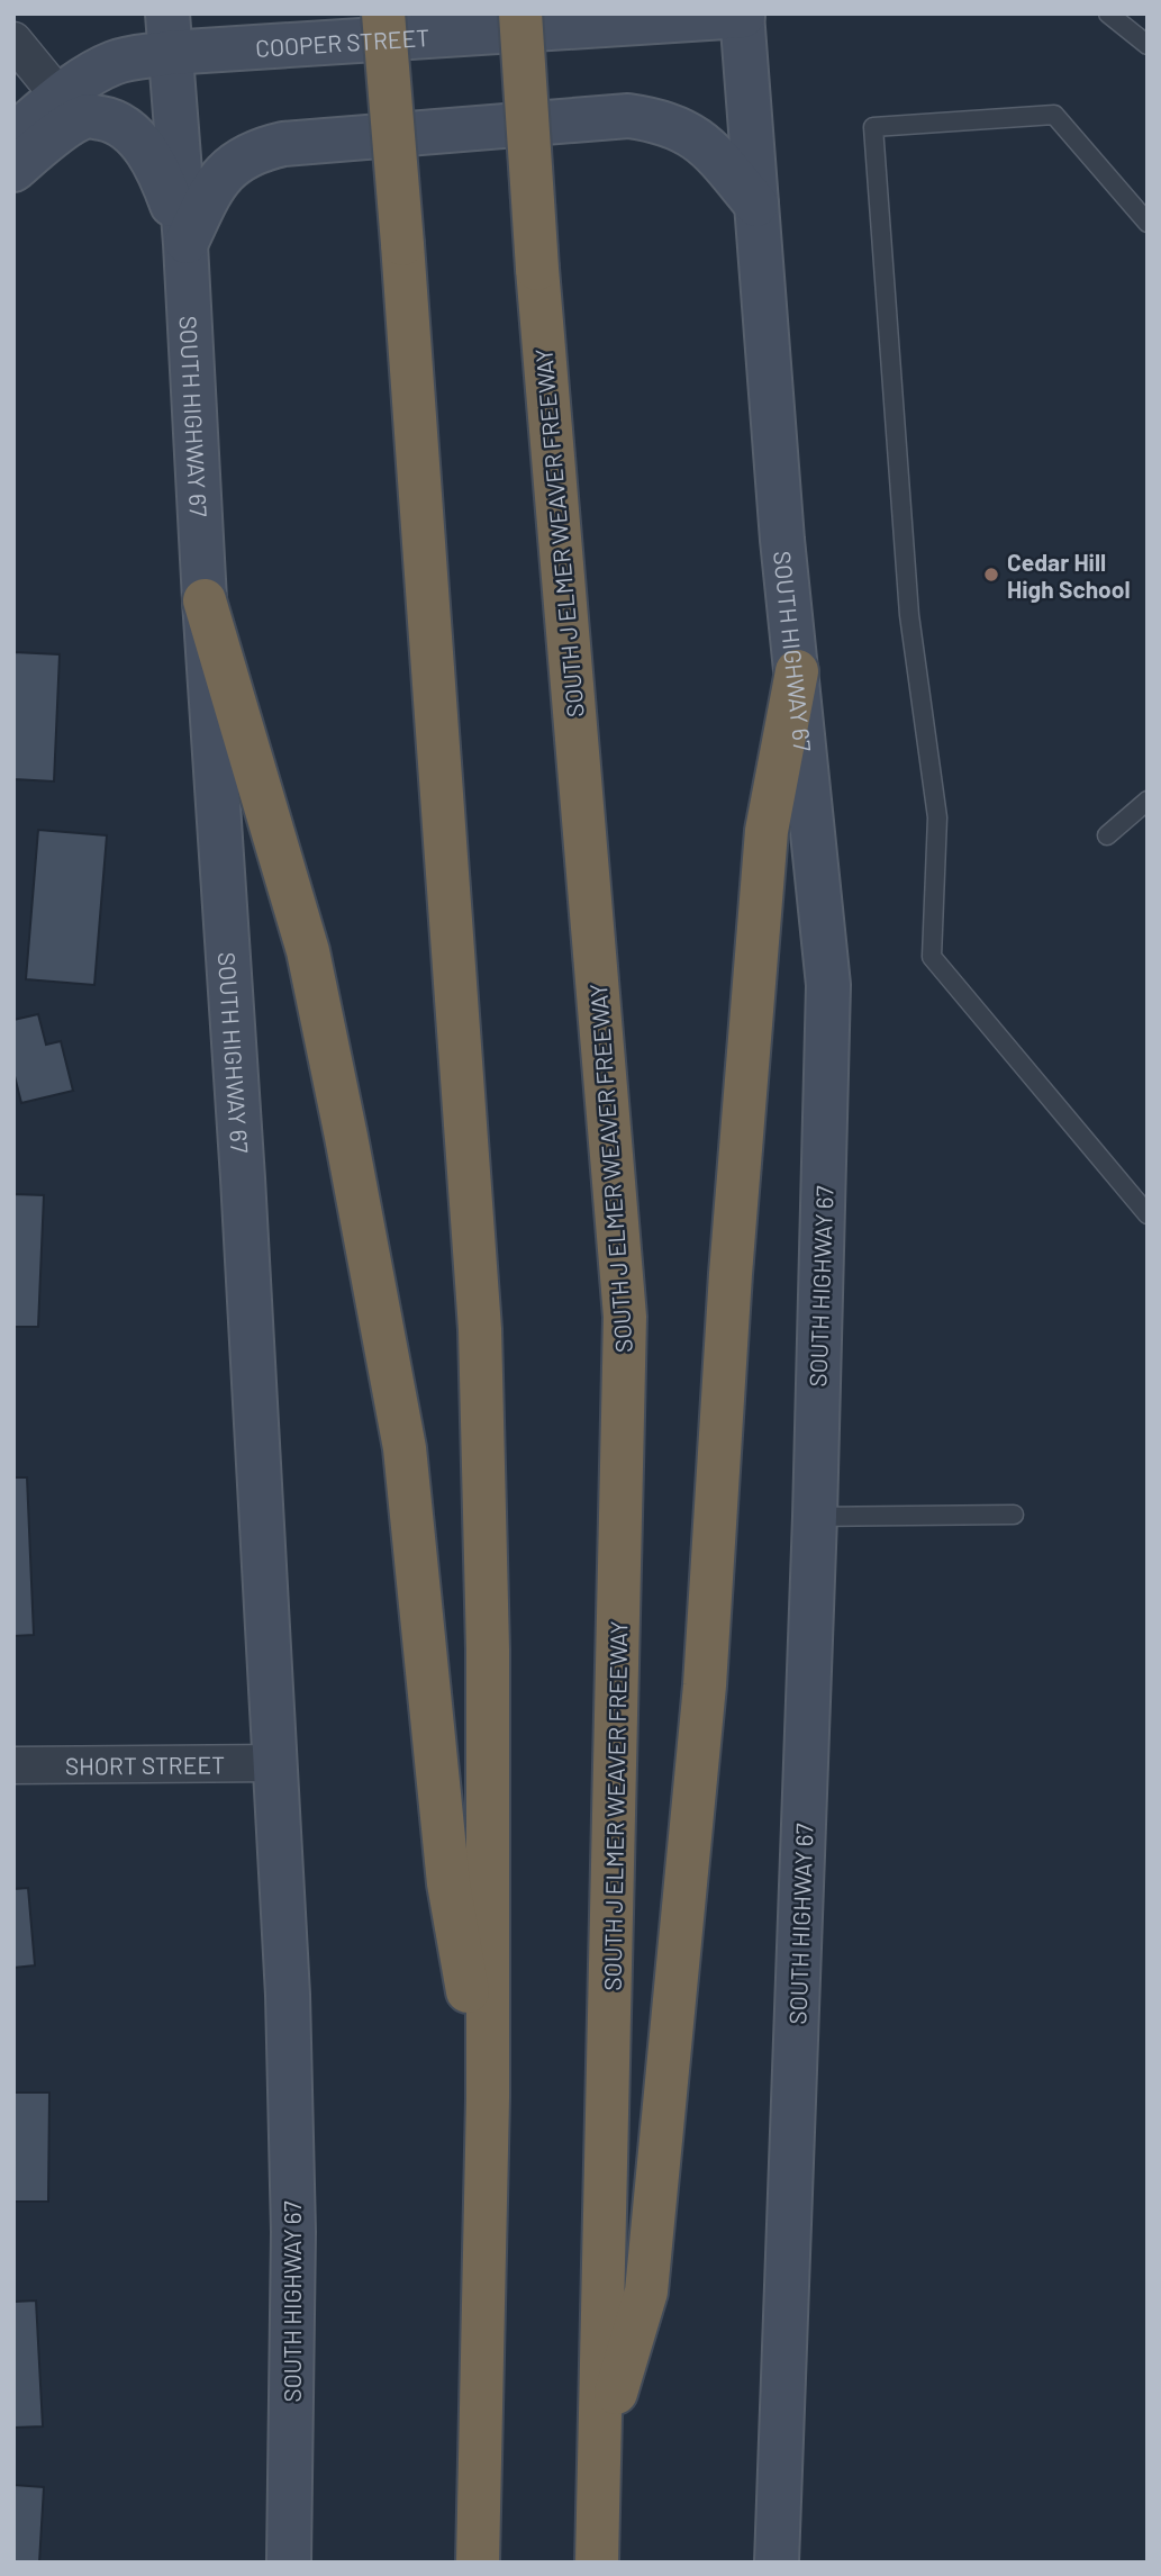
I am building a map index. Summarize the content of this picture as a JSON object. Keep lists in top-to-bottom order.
{
  "streets": {
    "highway": ["SOUTH J ELMER WEAVER FREEWAY"],
    "main road": ["COOPER STREET", "SOUTH HIGHWAY 67"],
    "street": ["SHORT STREET"]
  },
  "crossings": [
    ["COOPER STREET", "SOUTH HIGHWAY 67"],
    ["SOUTH HIGHWAY 67", "SHORT STREET"]
  ],
  "places": ["Cedar Hill High School"]
}
